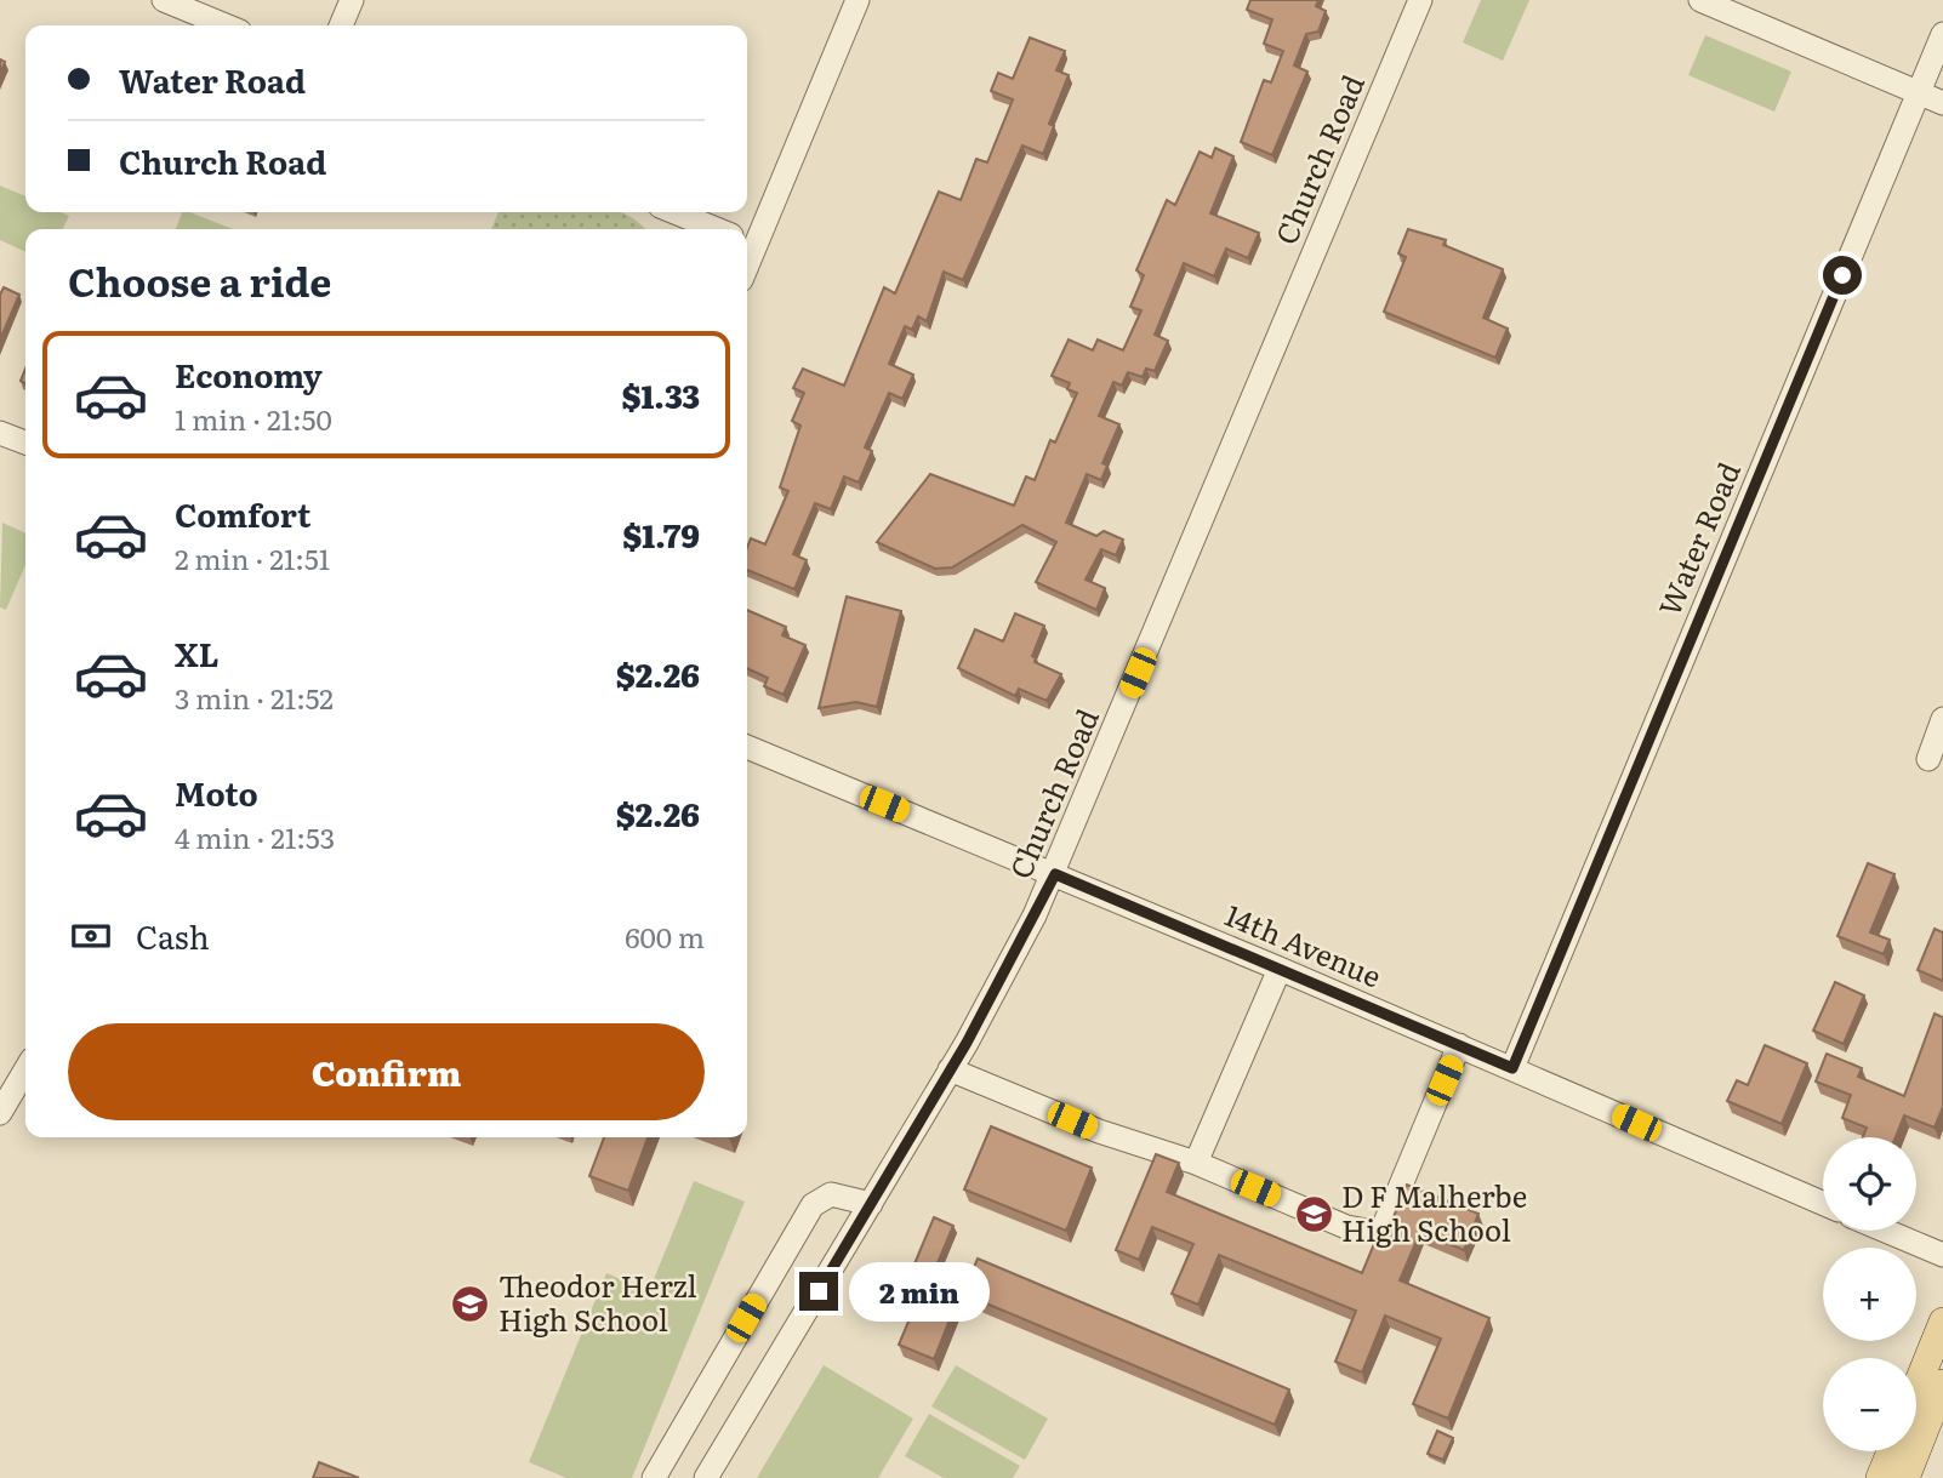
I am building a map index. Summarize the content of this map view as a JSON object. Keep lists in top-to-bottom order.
{
  "streets": {
    "street": ["Church Road", "Water Road", "14th Avenue"]
  },
  "crossings": [
    ["Church Road", "14th Avenue"],
    ["Water Road", "14th Avenue"]
  ],
  "places": {
    "school or university": ["D F Malherbe High School", "Theodor Herzl High School"]
  },
  "page": {
    "banner": ["Water Road", "Church Road"],
    "heading": "Choose a ride",
    "list": [
      {
        "name": "Economy",
        "note": "1 min · 21:50",
        "value": "$1.33"
      },
      {
        "name": "Comfort",
        "note": "2 min · 21:51",
        "value": "$1.79"
      },
      {
        "name": "XL",
        "note": "3 min · 21:52",
        "value": "$2.26"
      },
      {
        "name": "Moto",
        "note": "4 min · 21:53",
        "value": "$2.26"
      }
    ],
    "pay": ["Cash", "600 m"],
    "buttons": "Confirm",
    "map_buttons": ["+", "−"],
    "bubble": "2 min"
  }
}
